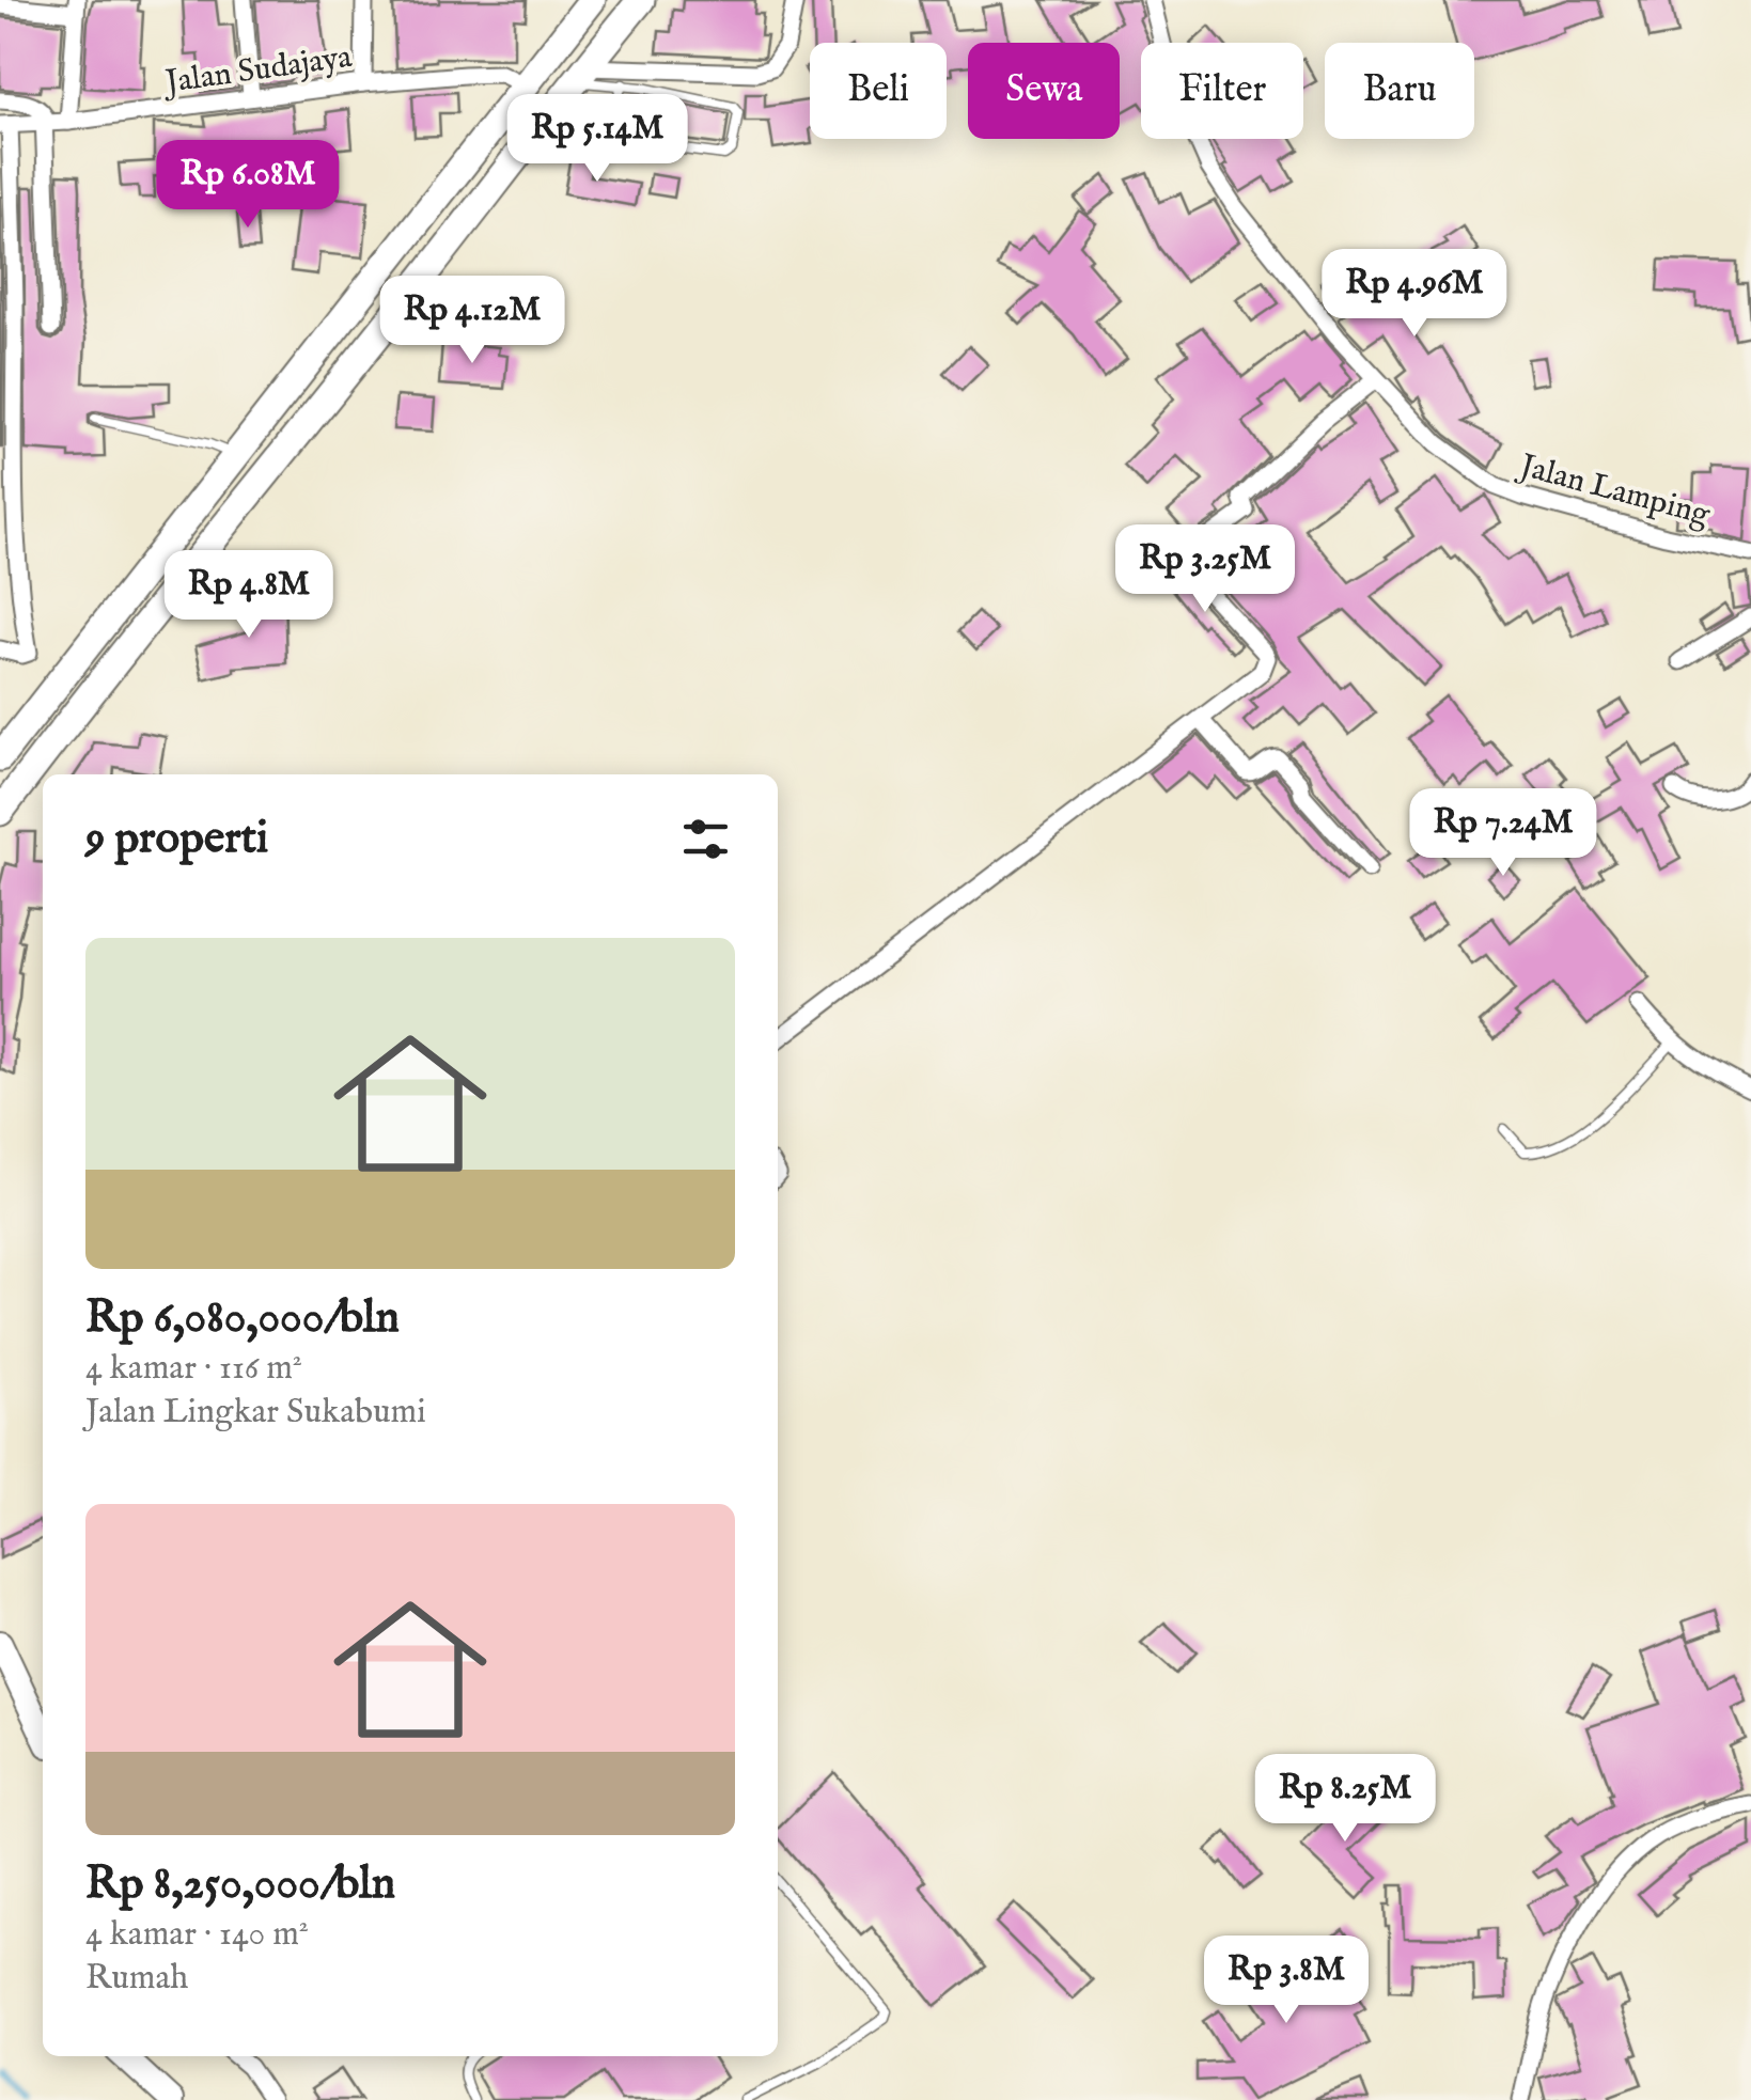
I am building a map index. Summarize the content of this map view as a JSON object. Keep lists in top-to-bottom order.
{
  "streets": {
    "street": ["Jalan Sudajaya", "Jalan Lamping"]
  },
  "page": {
    "chip": [
      "Beli",
      "Sewa",
      "Filter",
      "Baru"
    ],
    "price": [
      "Rp 5.14M",
      "Rp 6.08M",
      "Rp 4.96M",
      "Rp 4.12M",
      "Rp 3.25M",
      "Rp 4.8M",
      "Rp 7.24M",
      "Rp 8.25M",
      "Rp 3.8M"
    ],
    "heading": "9 properti",
    "list": [
      {
        "name": "Rp 6,080,000/bln",
        "note": "4 kamar · 116 m² · Jalan Lingkar Sukabumi"
      },
      {
        "name": "Rp 8,250,000/bln",
        "note": "4 kamar · 140 m² · Rumah"
      }
    ]
  }
}
